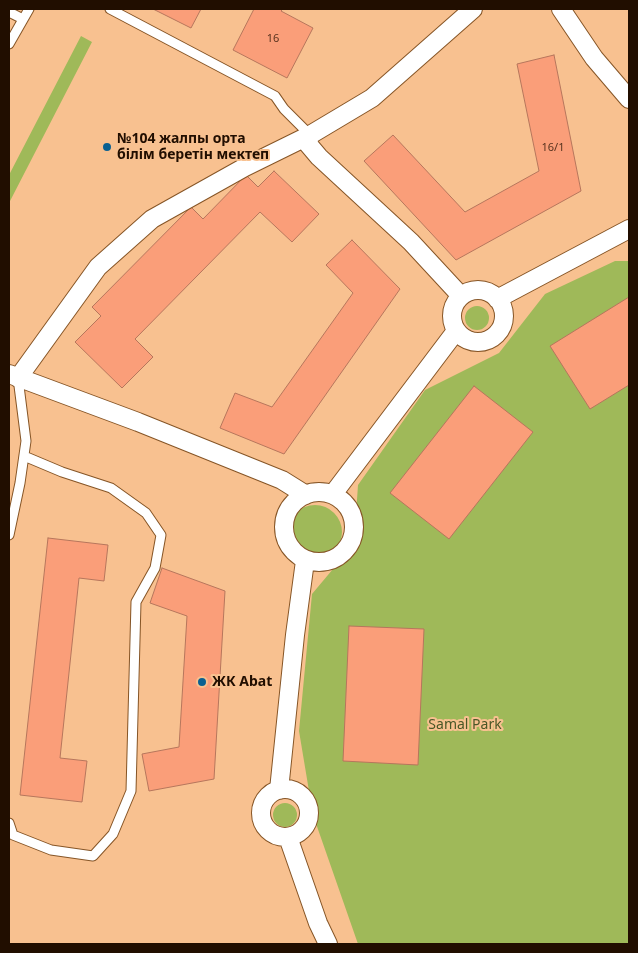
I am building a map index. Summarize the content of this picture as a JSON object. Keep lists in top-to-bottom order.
{
  "parks": ["Samal Park"],
  "places": ["№104 жалпы орта білім беретін мектеп", "ЖК Abat"],
  "house_numbers": ["16", "16/1"]
}
